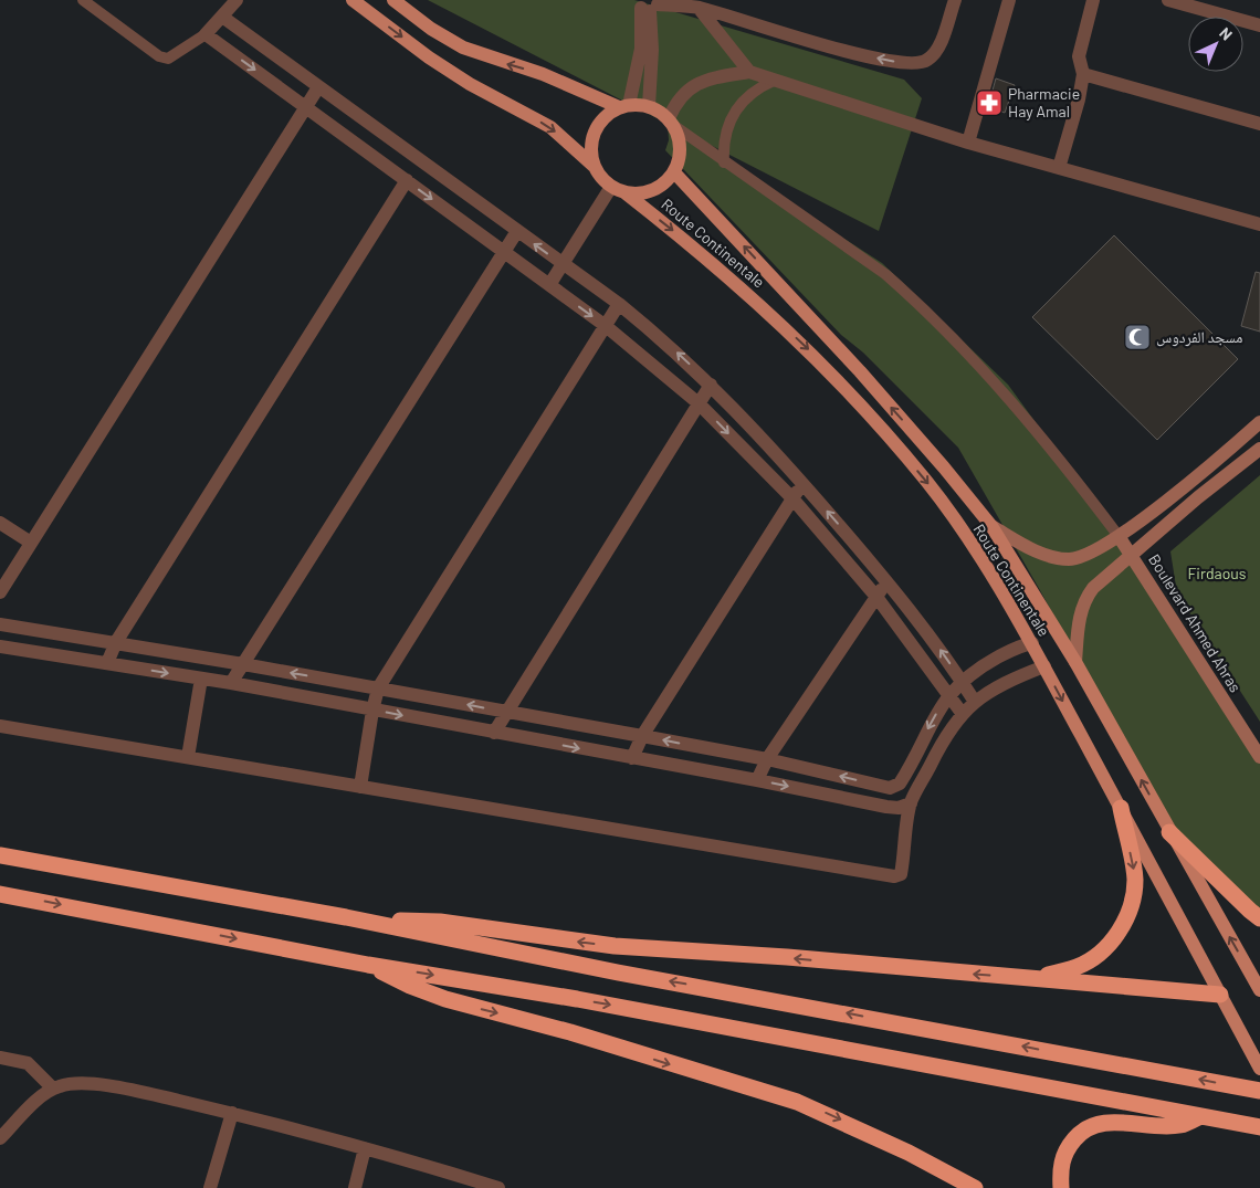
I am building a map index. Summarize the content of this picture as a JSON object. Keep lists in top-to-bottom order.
{
  "streets": {
    "main road": ["Route Continentale"],
    "street": ["Boulevard Ahmed Ahras"]
  },
  "parks": ["Firdaous"],
  "places": {
    "pharmacy": ["Pharmacie Hay Amal"],
    "mosque": ["مسجد الفردوس"]
  },
  "north": "top right"
}
